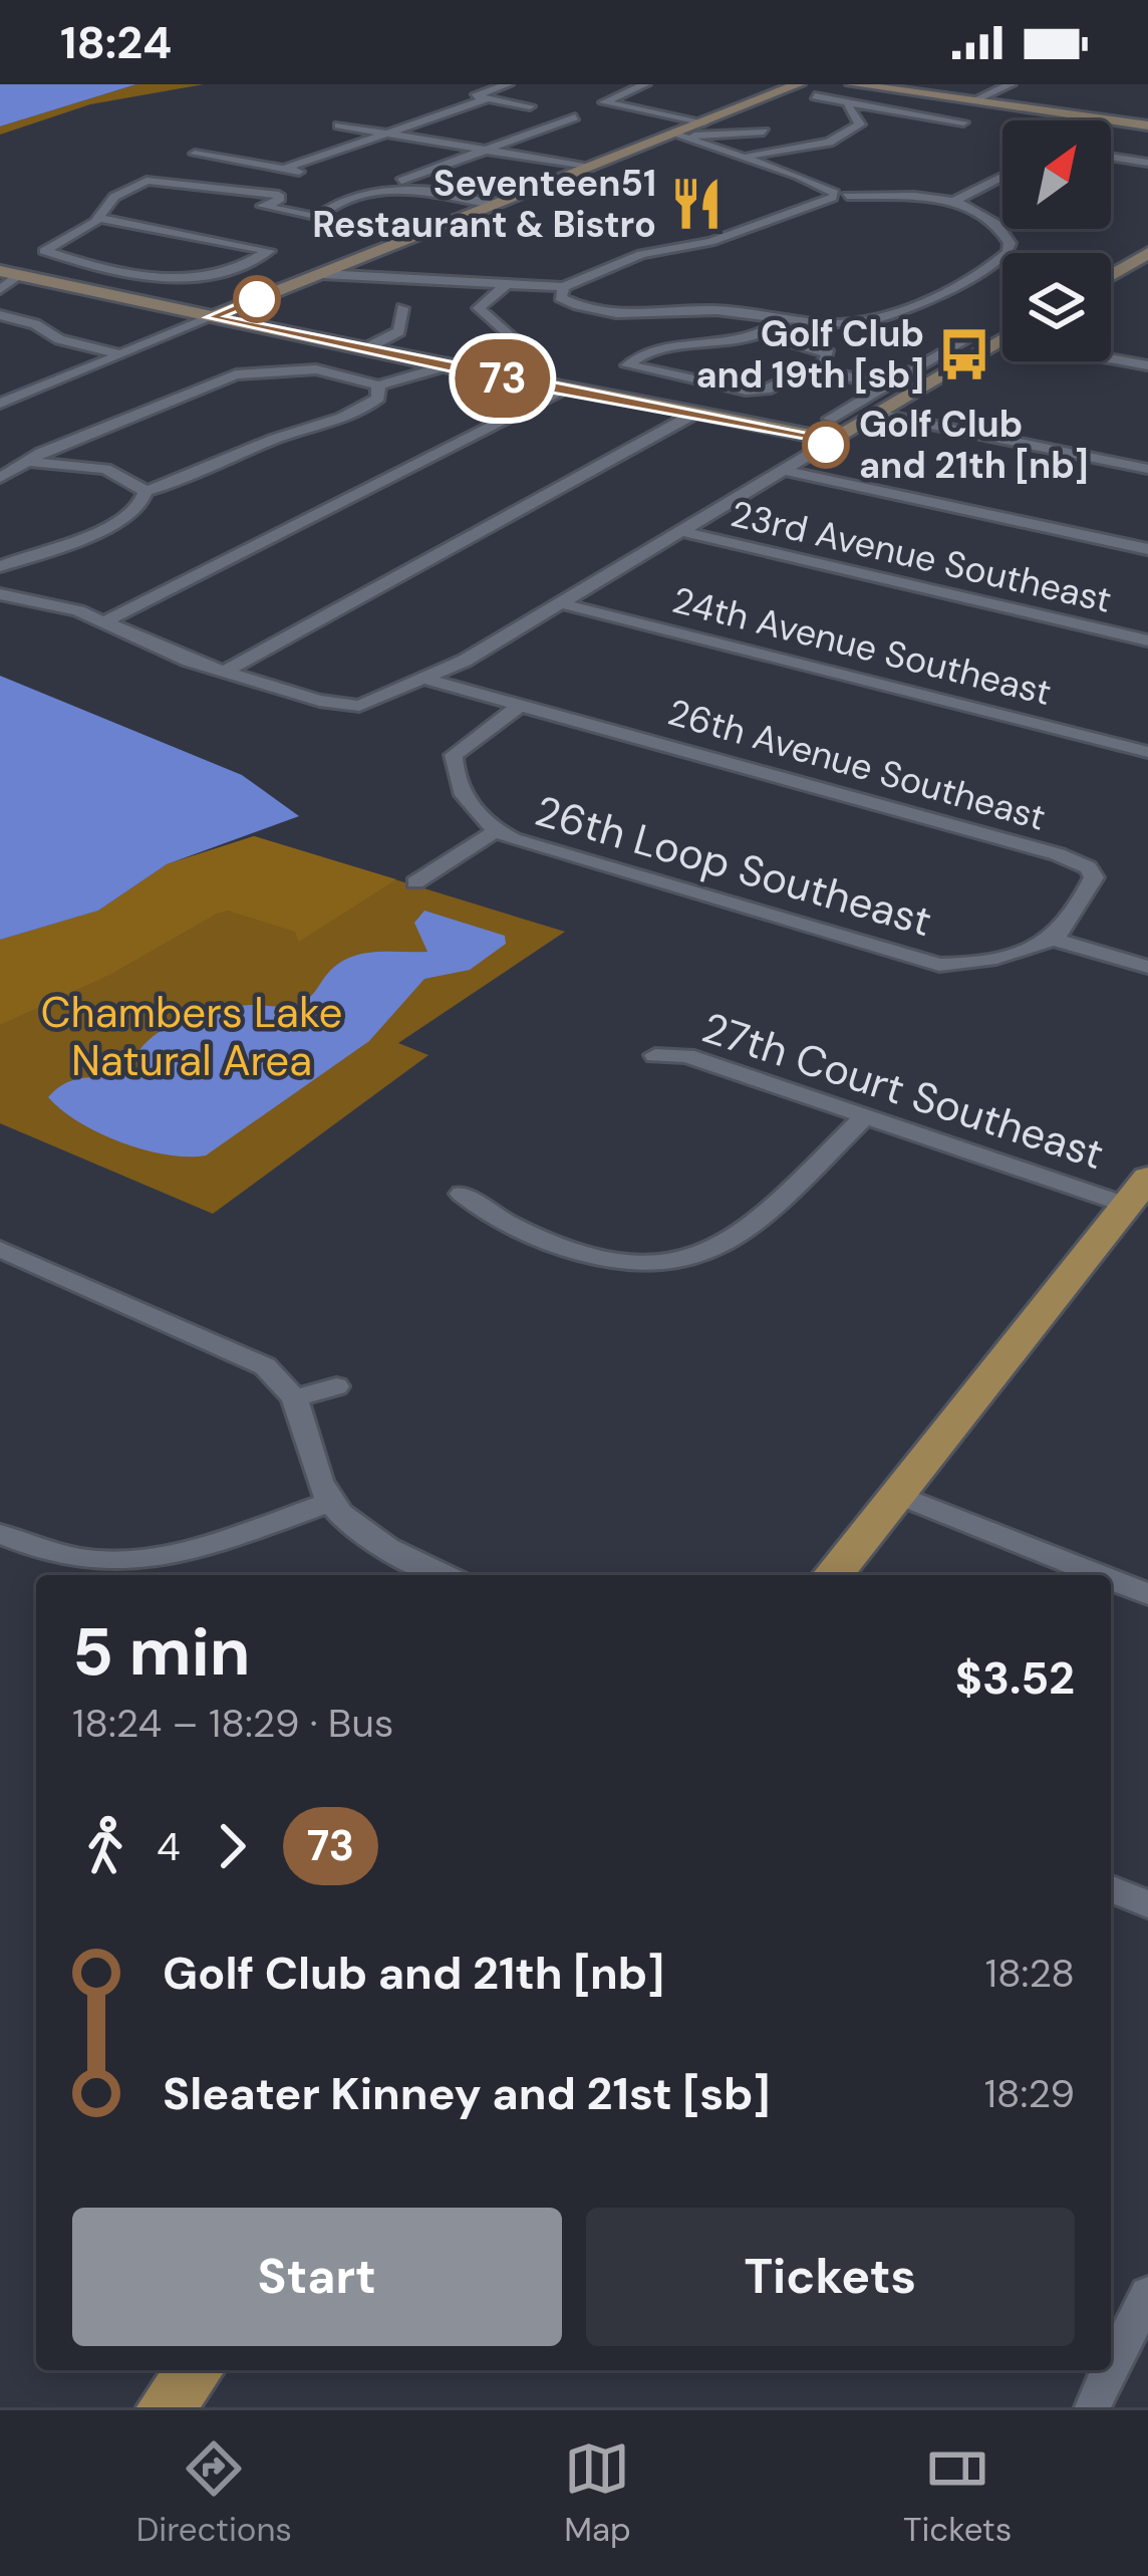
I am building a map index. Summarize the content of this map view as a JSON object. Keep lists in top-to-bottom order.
{
  "streets": {
    "street": [
      "23rd Avenue Southeast",
      "24th Avenue Southeast",
      "26th Avenue Southeast",
      "26th Loop Southeast",
      "27th Court Southeast"
    ]
  },
  "crossings": [
    ["26th Avenue Southeast", "26th Loop Southeast"]
  ],
  "parks": ["Chambers Lake Natural Area"],
  "places": {
    "restaurant": ["Seventeen51 Restaurant & Bistro"],
    "bus stop": ["Golf Club and 19th [sb]"],
    "other": ["Golf Club and 21th [nb]"]
  },
  "lines": ["bus line 73"],
  "north": "top right",
  "page": {
    "status": "18:24",
    "on_map": "73",
    "heading": ["5 min", "18:24 – 18:29 · Bus", "$3.52"],
    "legs": ["4", "73"],
    "list": [
      {
        "name": "Golf Club and 21th [nb]",
        "value": "18:28"
      },
      {
        "name": "Sleater Kinney and 21st [sb]",
        "value": "18:29"
      }
    ],
    "buttons": ["Start", "Tickets"],
    "tabs": ["Directions", "Map", "Tickets"]
  }
}
